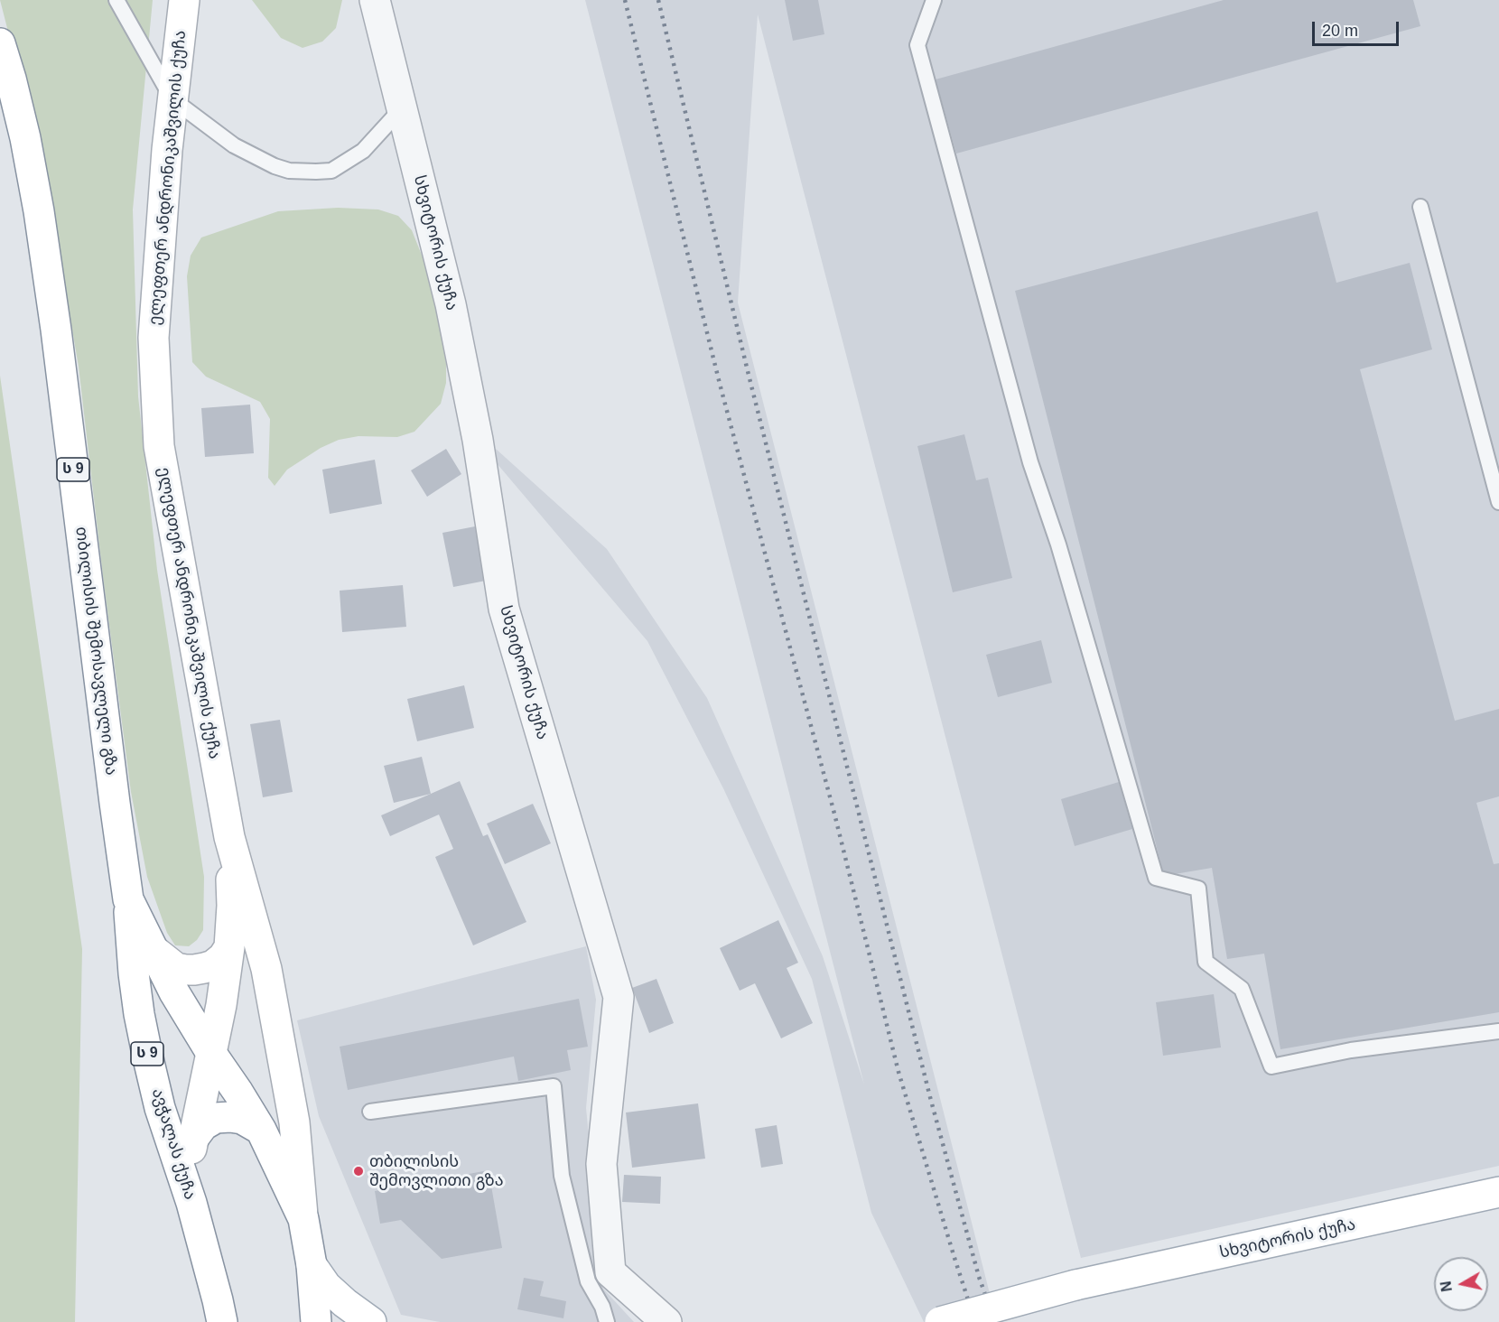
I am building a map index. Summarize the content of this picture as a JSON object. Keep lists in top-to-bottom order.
{
  "streets": {
    "main road": [
      "ელეფთერ ანდრონიკაშვილის ქუჩა",
      "სხვიტორის ქუჩა",
      "ს 9",
      "თბილისის შემოსავლელი გზა",
      "ავჭალას ქუჩა"
    ]
  },
  "crossings": [
    ["ელეფთერ ანდრონიკაშვილის ქუჩა", "ს 9"],
    ["ელეფთერ ანდრონიკაშვილის ქუჩა", "თბილისის შემოსავლელი გზა"],
    ["ს 9", "თბილისის შემოსავლელი გზა"],
    ["თბილისის შემოსავლელი გზა", "ავჭალას ქუჩა"]
  ],
  "places": ["თბილისის შემოვლითი გზა"],
  "scale_bar": "20 m",
  "north": "left"
}
